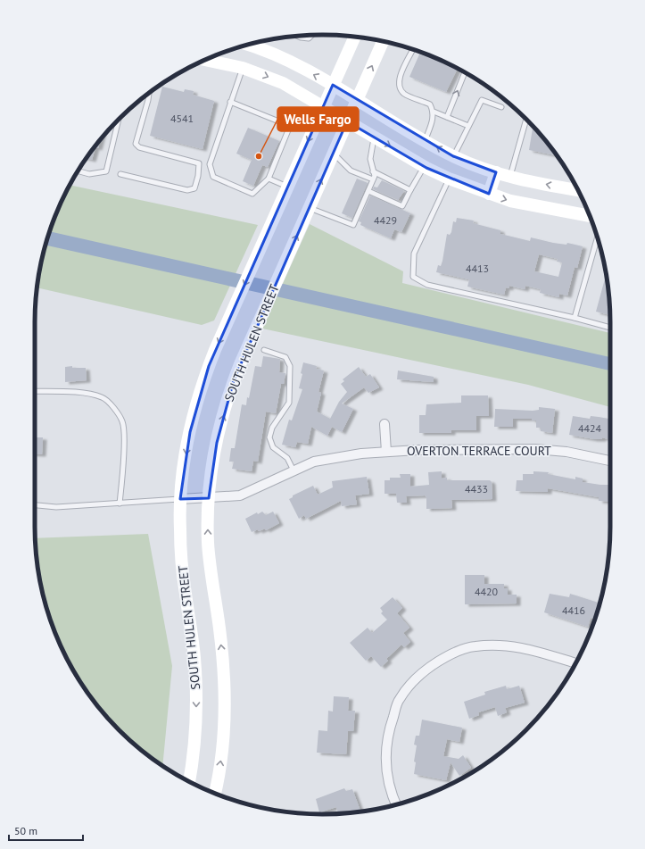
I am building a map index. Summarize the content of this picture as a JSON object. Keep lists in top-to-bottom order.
{
  "streets": {
    "main road": ["SOUTH HULEN STREET"],
    "street": ["OVERTON TERRACE COURT"]
  },
  "crossings": [
    ["SOUTH HULEN STREET", "OVERTON TERRACE COURT"]
  ],
  "places": ["Wells Fargo"],
  "house_numbers": [
    "4541",
    "4429",
    "4413",
    "4424",
    "4433",
    "4420",
    "4416"
  ],
  "scale_bar": "50 m"
}
